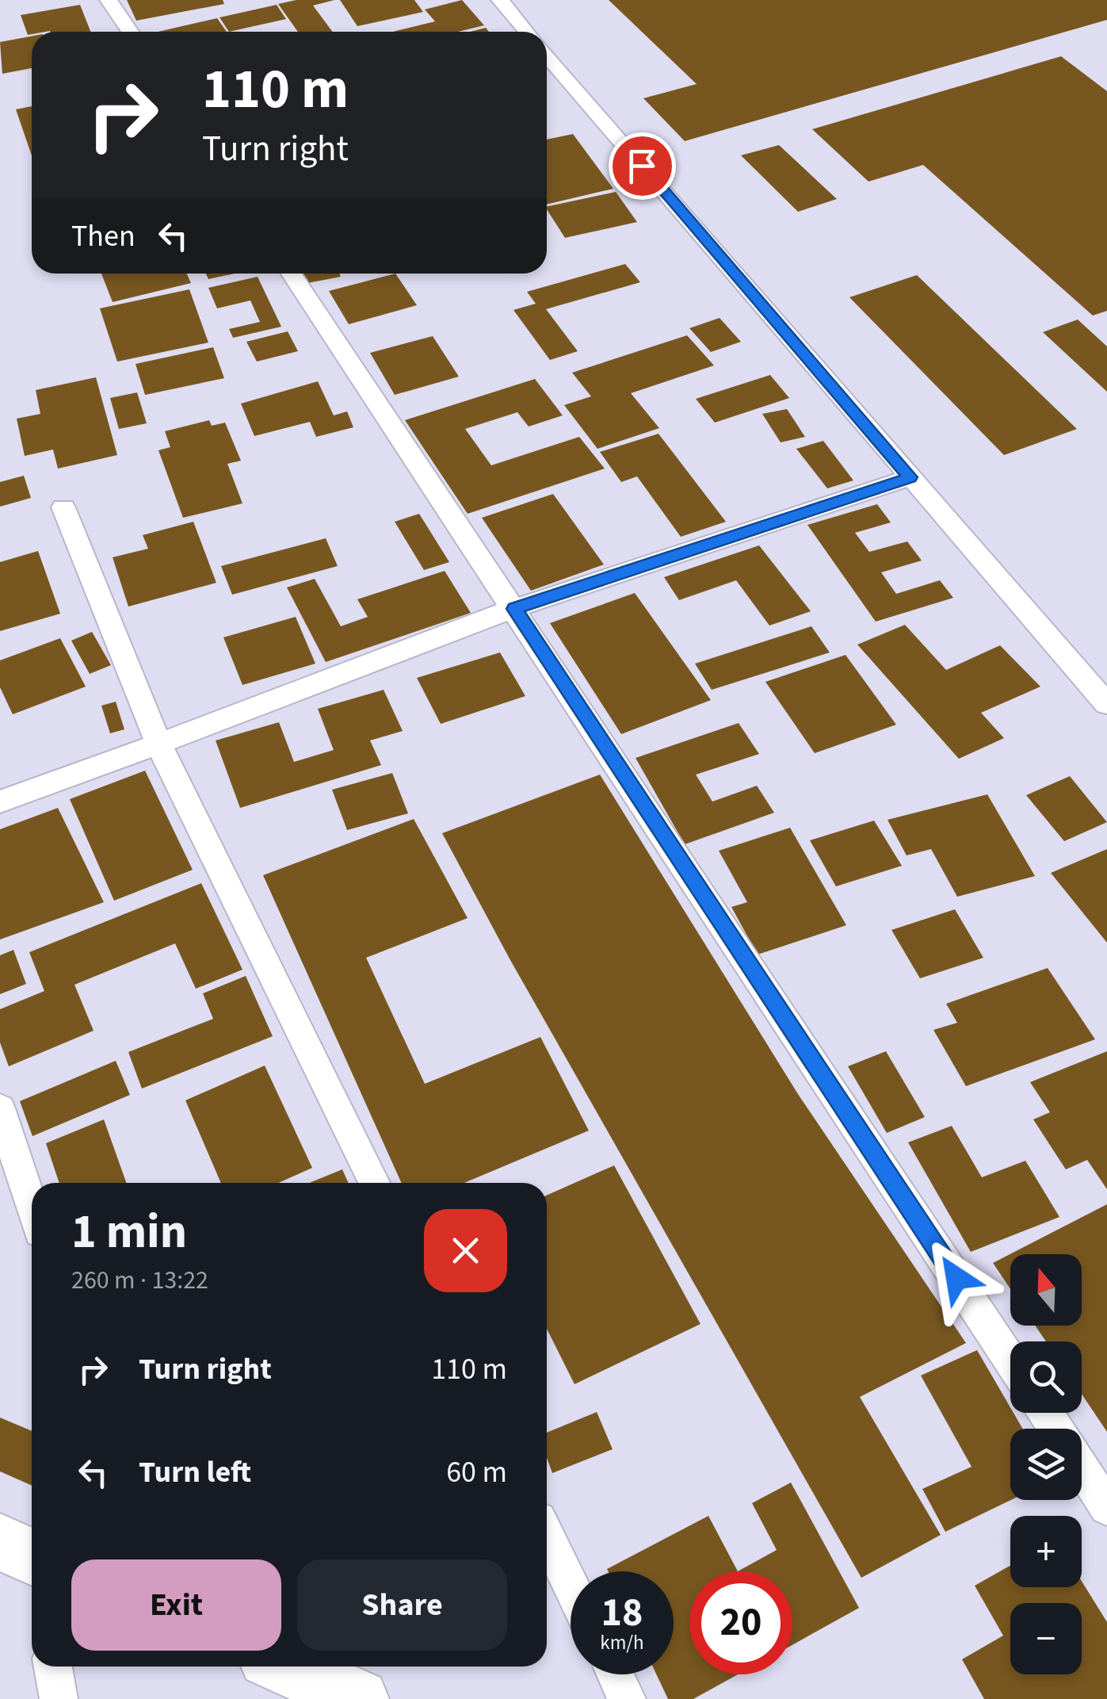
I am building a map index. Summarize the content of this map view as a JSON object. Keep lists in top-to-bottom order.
{
  "north": "top",
  "page": {
    "turn": ["110 m", "Turn right"],
    "then": "Then",
    "heading": ["1 min", "260 m · 13:22"],
    "map_buttons": ["+", "−"],
    "list": [
      {
        "name": "Turn right",
        "value": "110 m"
      },
      {
        "name": "Turn left",
        "value": "60 m"
      }
    ],
    "buttons": ["Exit", "Share"],
    "speed": "18 km/h",
    "limit": "20"
  }
}
